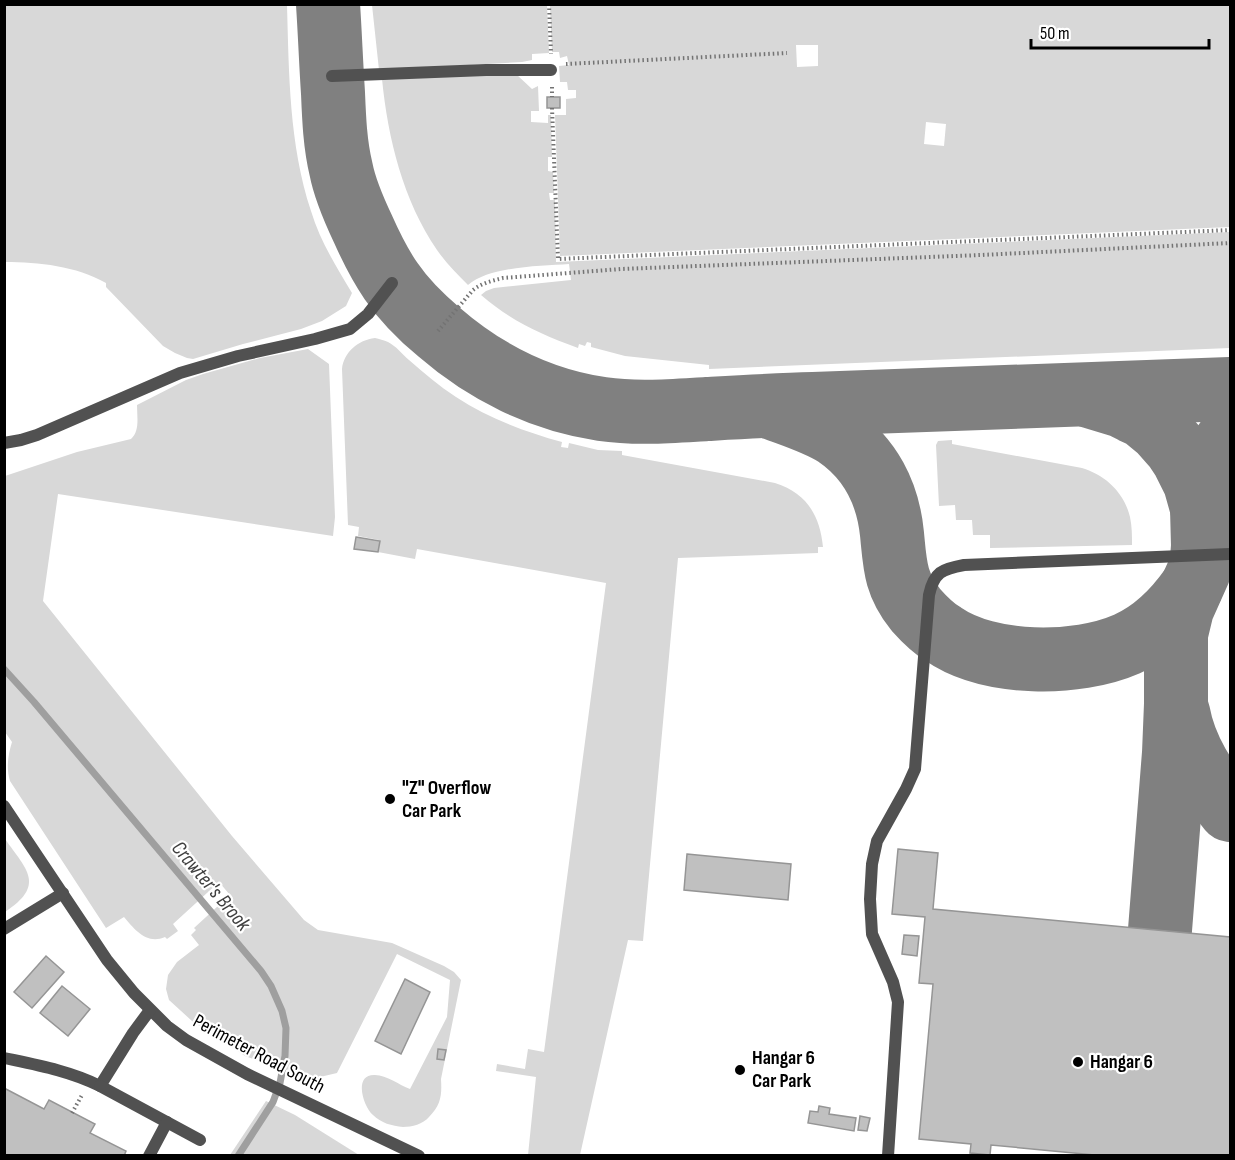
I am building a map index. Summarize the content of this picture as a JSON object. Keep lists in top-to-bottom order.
{
  "streets": {
    "lane": ["Perimeter Road South"]
  },
  "water": ["Crawter's Brook"],
  "places": ["\"Z\" Overflow Car Park", "Hangar 6", "Hangar 6 Car Park"],
  "scale_bar": "50 m"
}
